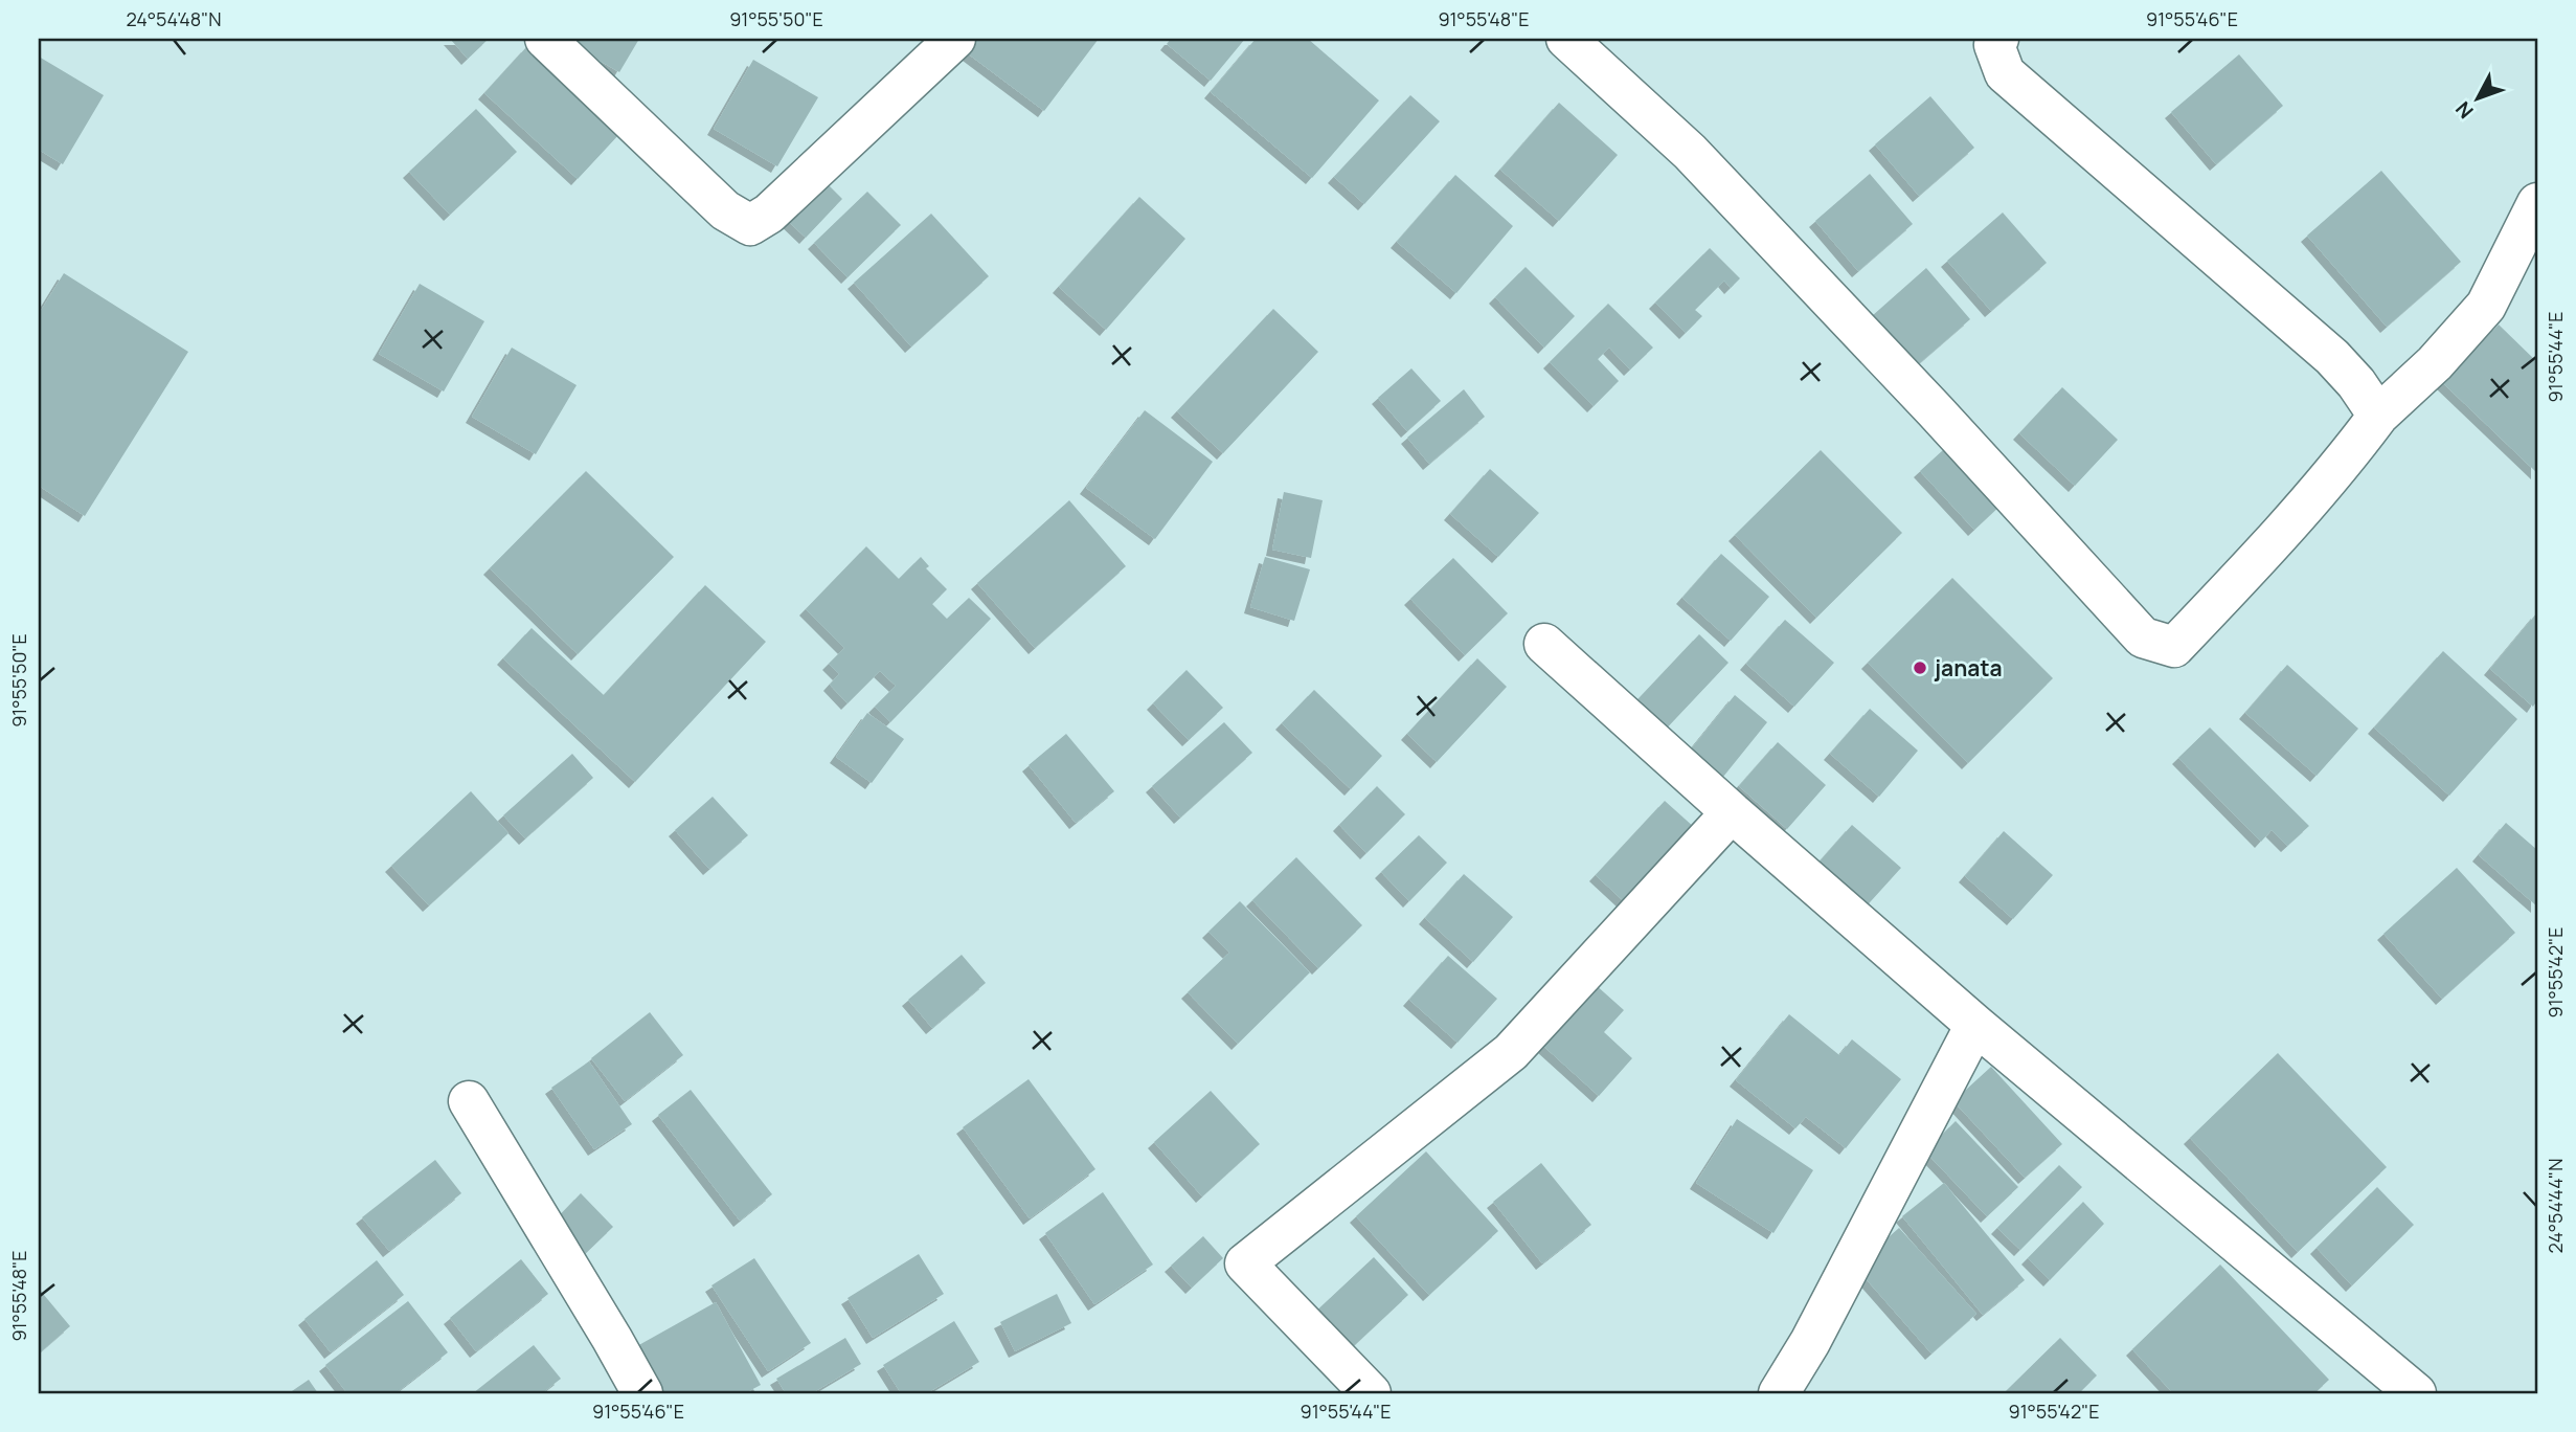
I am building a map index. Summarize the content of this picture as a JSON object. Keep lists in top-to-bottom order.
{
  "places": ["janata"],
  "north": "bottom left",
  "coordinates": [
    "24°54'48\"N",
    "91°55'50\"E",
    "91°55'48\"E",
    "91°55'46\"E",
    "91°55'44\"E",
    "91°55'42\"E",
    "24°54'44\"N"
  ]
}
